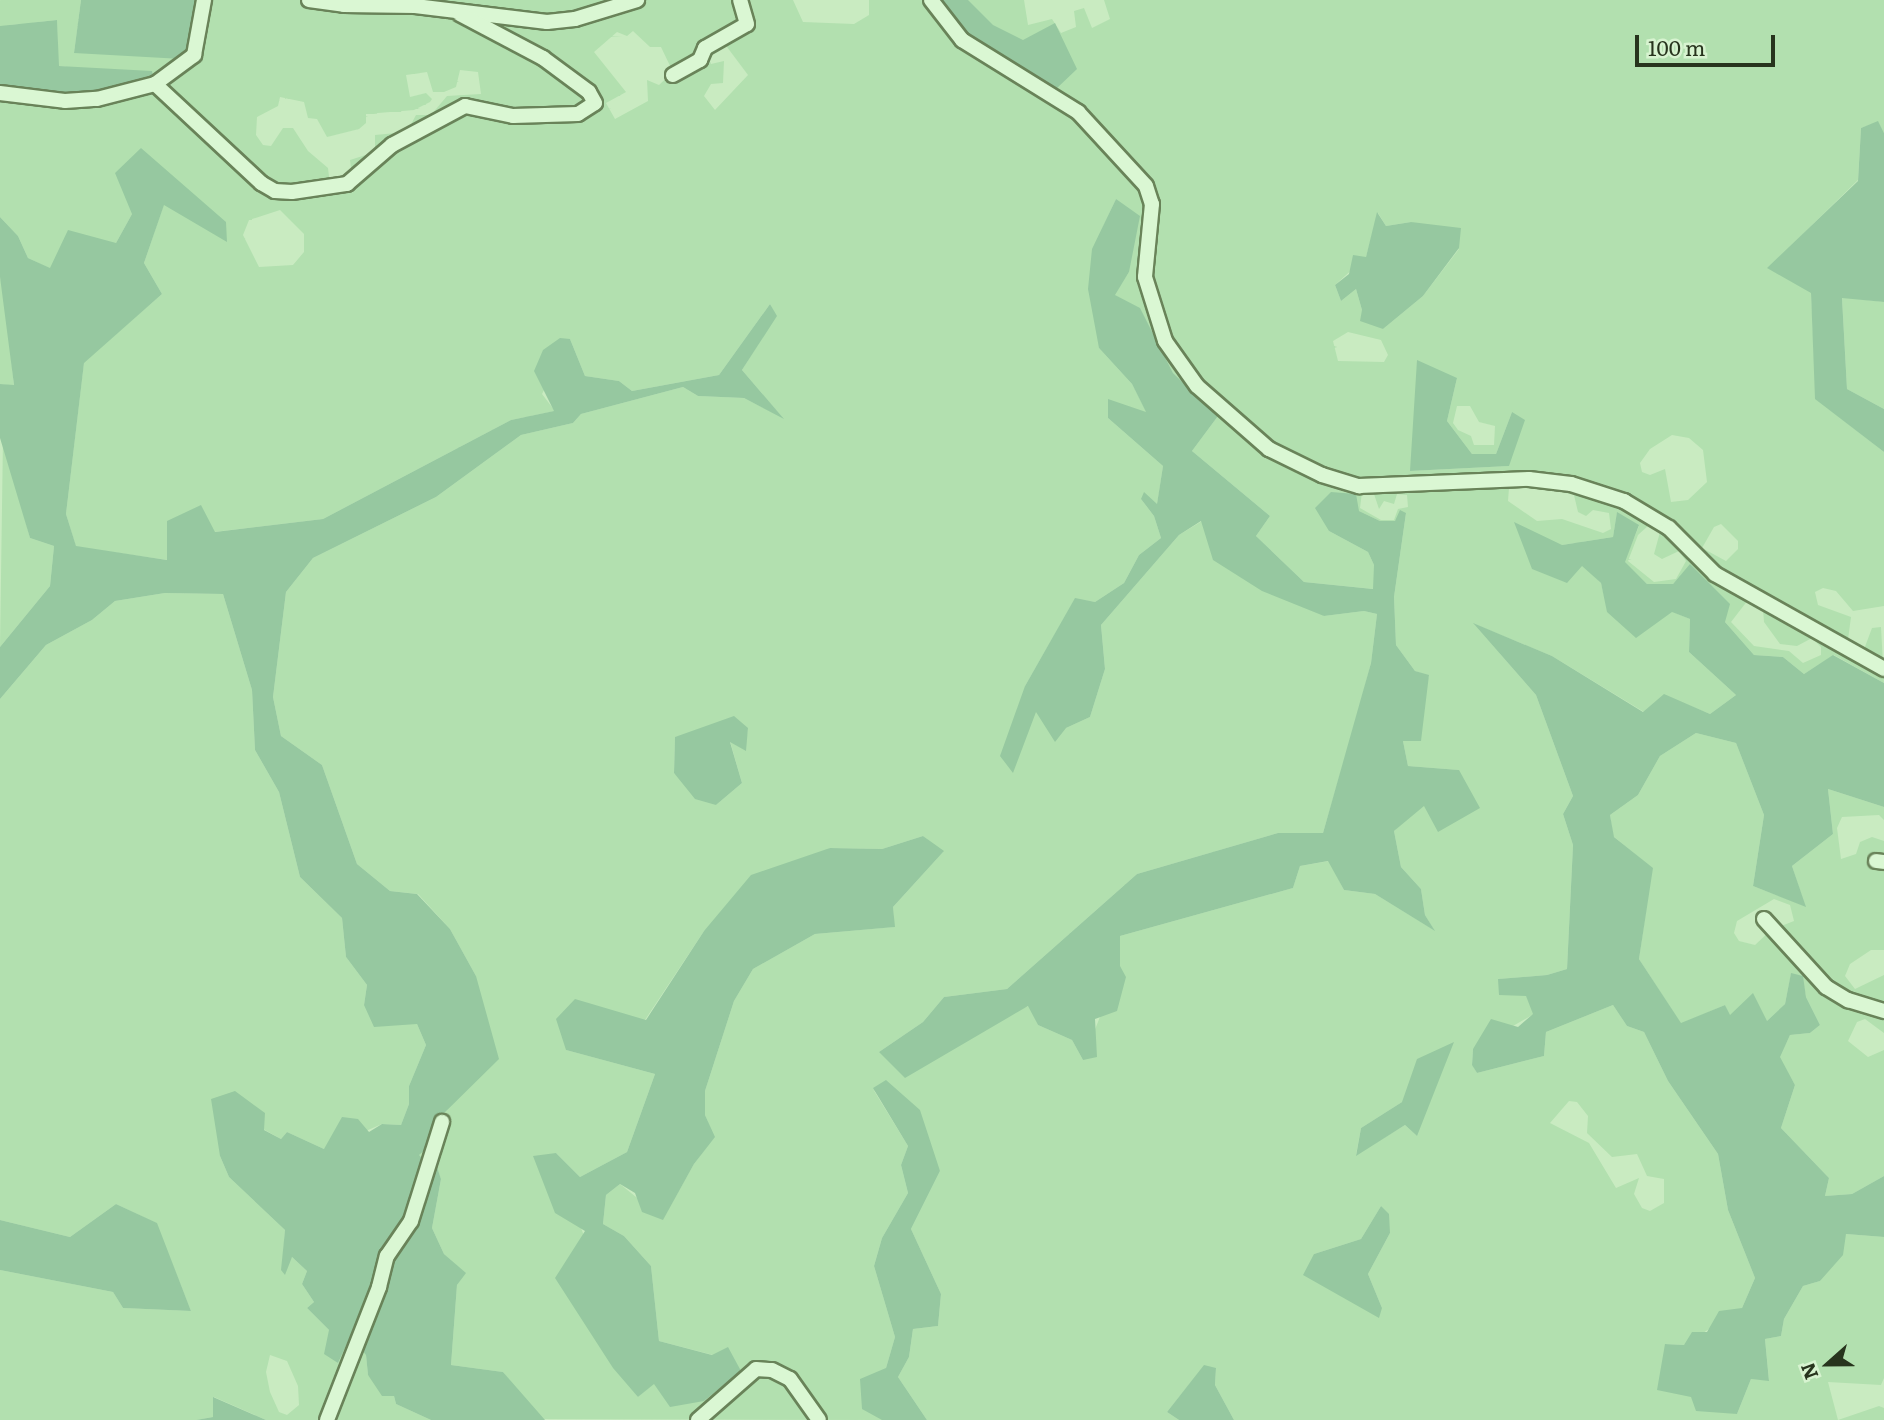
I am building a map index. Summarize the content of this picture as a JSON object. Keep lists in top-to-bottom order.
{
  "scale_bar": "100 m",
  "north": "left"
}
